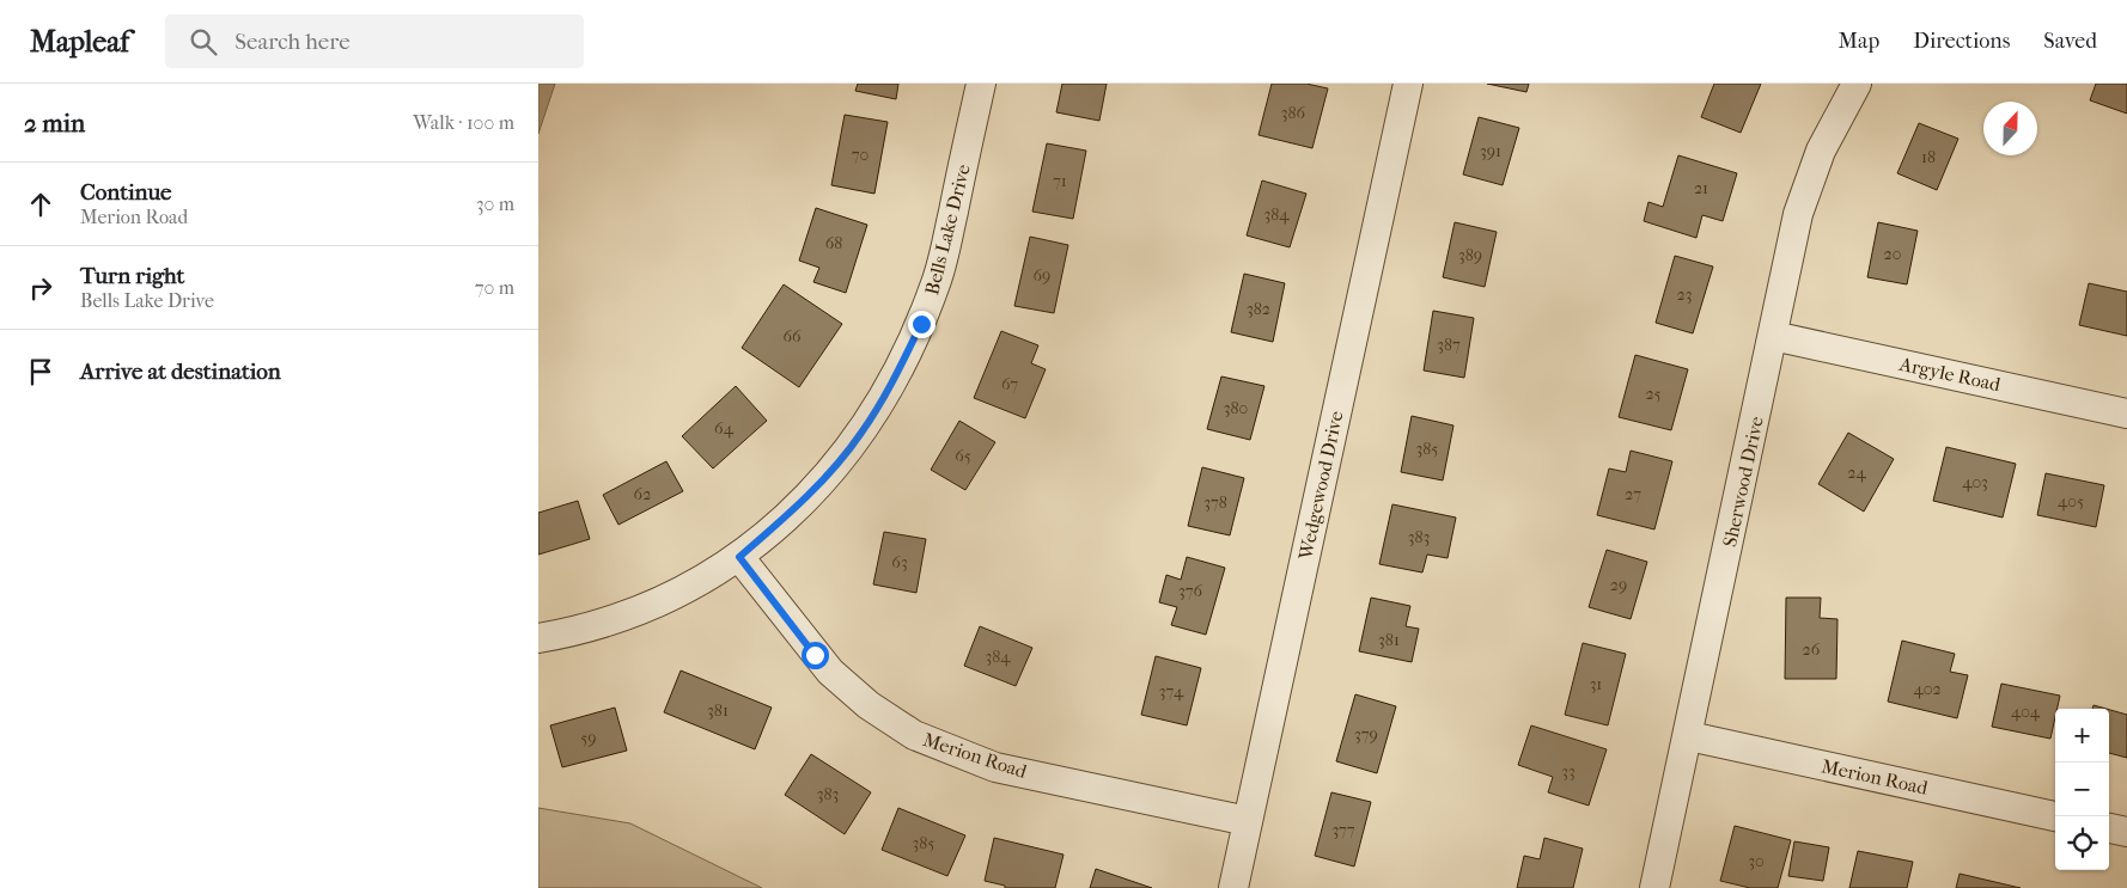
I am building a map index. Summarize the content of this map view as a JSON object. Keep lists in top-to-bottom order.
{
  "streets": {
    "street": [
      "Bells Lake Drive",
      "Argyle Road",
      "Sherwood Drive",
      "Wedgewood Drive",
      "Merion Road"
    ]
  },
  "crossings": [
    ["Bells Lake Drive", "Merion Road"],
    ["Argyle Road", "Sherwood Drive"],
    ["Sherwood Drive", "Merion Road"],
    ["Wedgewood Drive", "Merion Road"]
  ],
  "house_numbers": [
    "386",
    "391",
    "70",
    "18",
    "71",
    "21",
    "384",
    "68",
    "20",
    "389",
    "69",
    "23",
    "382",
    "66",
    "387",
    "67",
    "25",
    "380",
    "64",
    "385",
    "65",
    "24",
    "403",
    "62",
    "27",
    "405",
    "378",
    "383",
    "63",
    "29",
    "376",
    "381",
    "26",
    "384",
    "31",
    "402",
    "374",
    "381",
    "404",
    "379",
    "59",
    "33",
    "383",
    "377",
    "385",
    "30"
  ],
  "north": "top",
  "page": {
    "header": "Mapleaf",
    "search": "Search here",
    "nav": ["Map", "Directions", "Saved"],
    "heading": ["2 min", "Walk · 100 m"],
    "list": [
      ["Continue", "Merion Road", "30 m"],
      ["Turn right", "Bells Lake Drive", "70 m"],
      "Arrive at destination"
    ],
    "map_buttons": ["+", "−"]
  }
}
